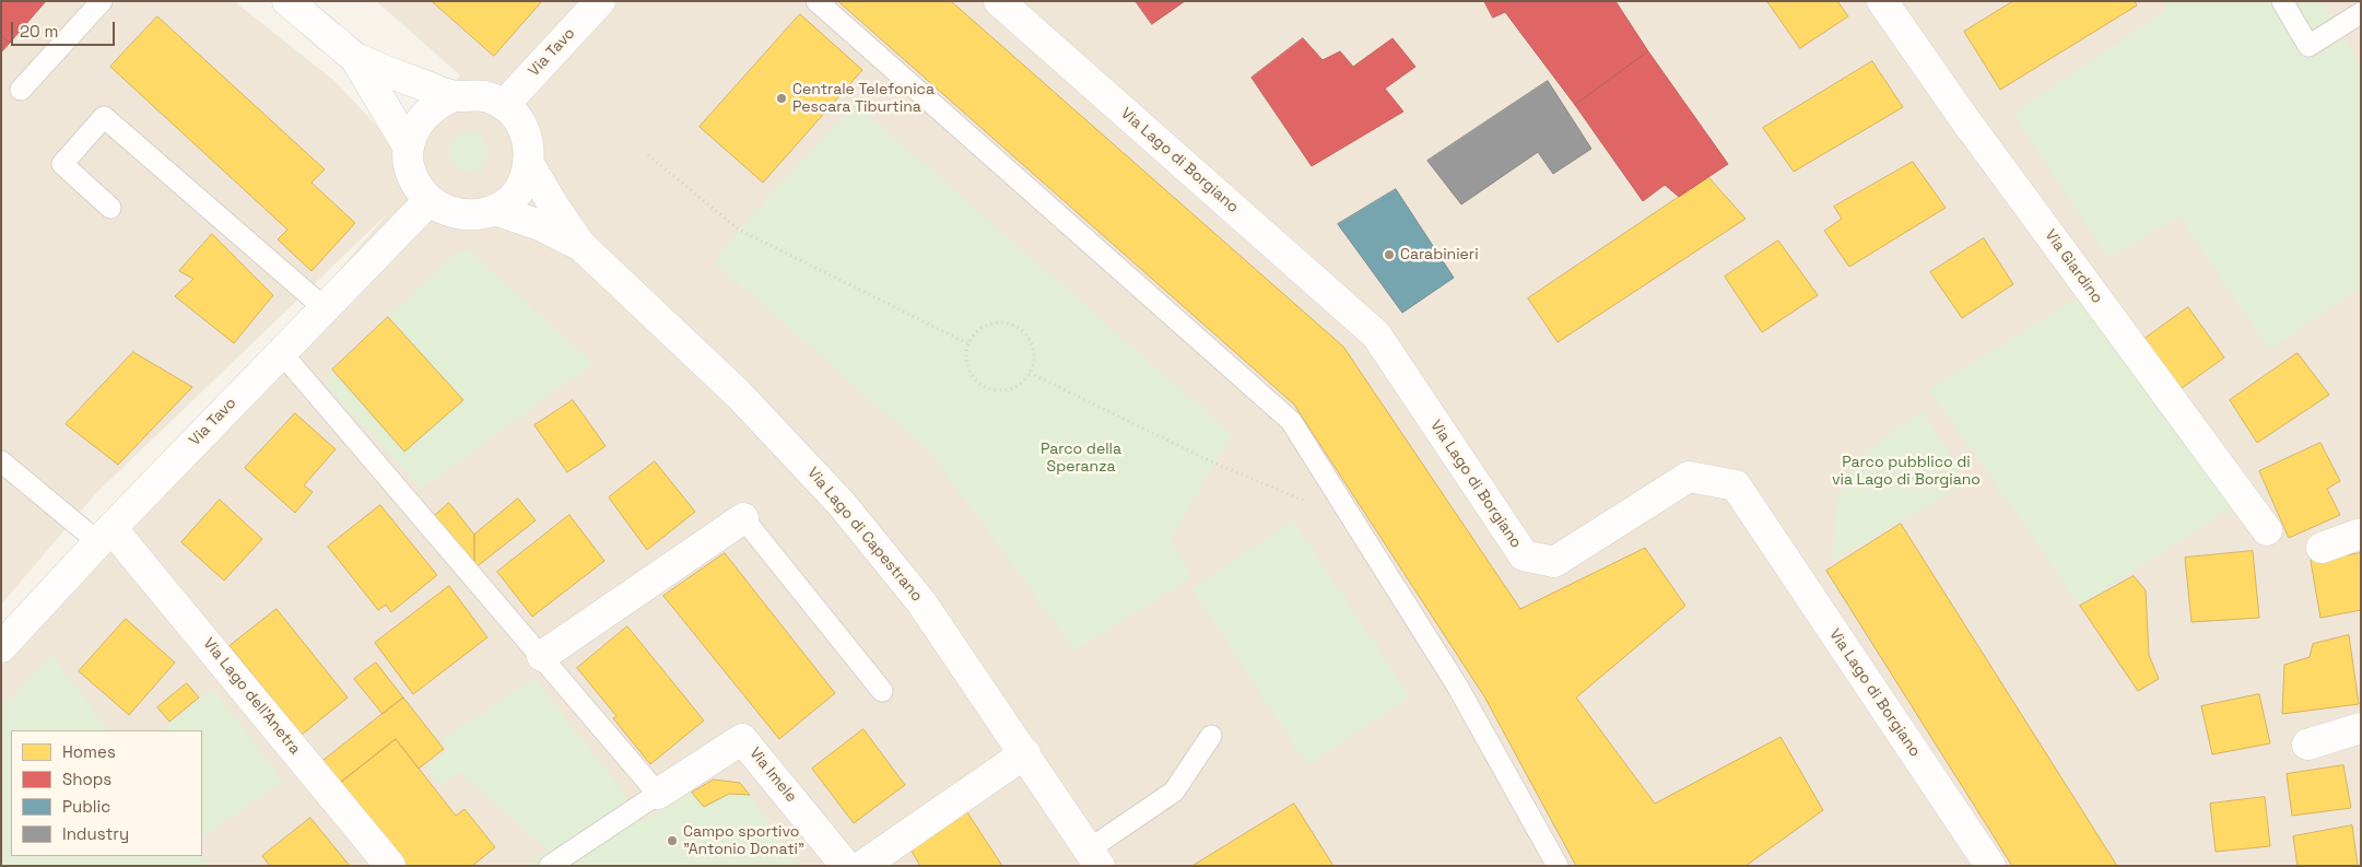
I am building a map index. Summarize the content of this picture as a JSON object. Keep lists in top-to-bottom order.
{
  "streets": {
    "street": [
      "Via Tavo",
      "Via Lago di Borgiano",
      "Via Giardino",
      "Via Lago di Capestrano",
      "Via Lago dell'Anetra",
      "Via Imele"
    ]
  },
  "crossings": [
    ["Via Tavo", "Via Lago di Capestrano"],
    ["Via Tavo", "Via Lago dell'Anetra"]
  ],
  "parks": ["Parco della Speranza", "Parco pubblico di via Lago di Borgiano"],
  "places": ["Centrale Telefonica Pescara Tiburtina", "Carabinieri", "Campo sportivo \"Antonio Donati\""],
  "legend": [
    "Homes",
    "Shops",
    "Public",
    "Industry"
  ],
  "scale_bar": "20 m"
}
